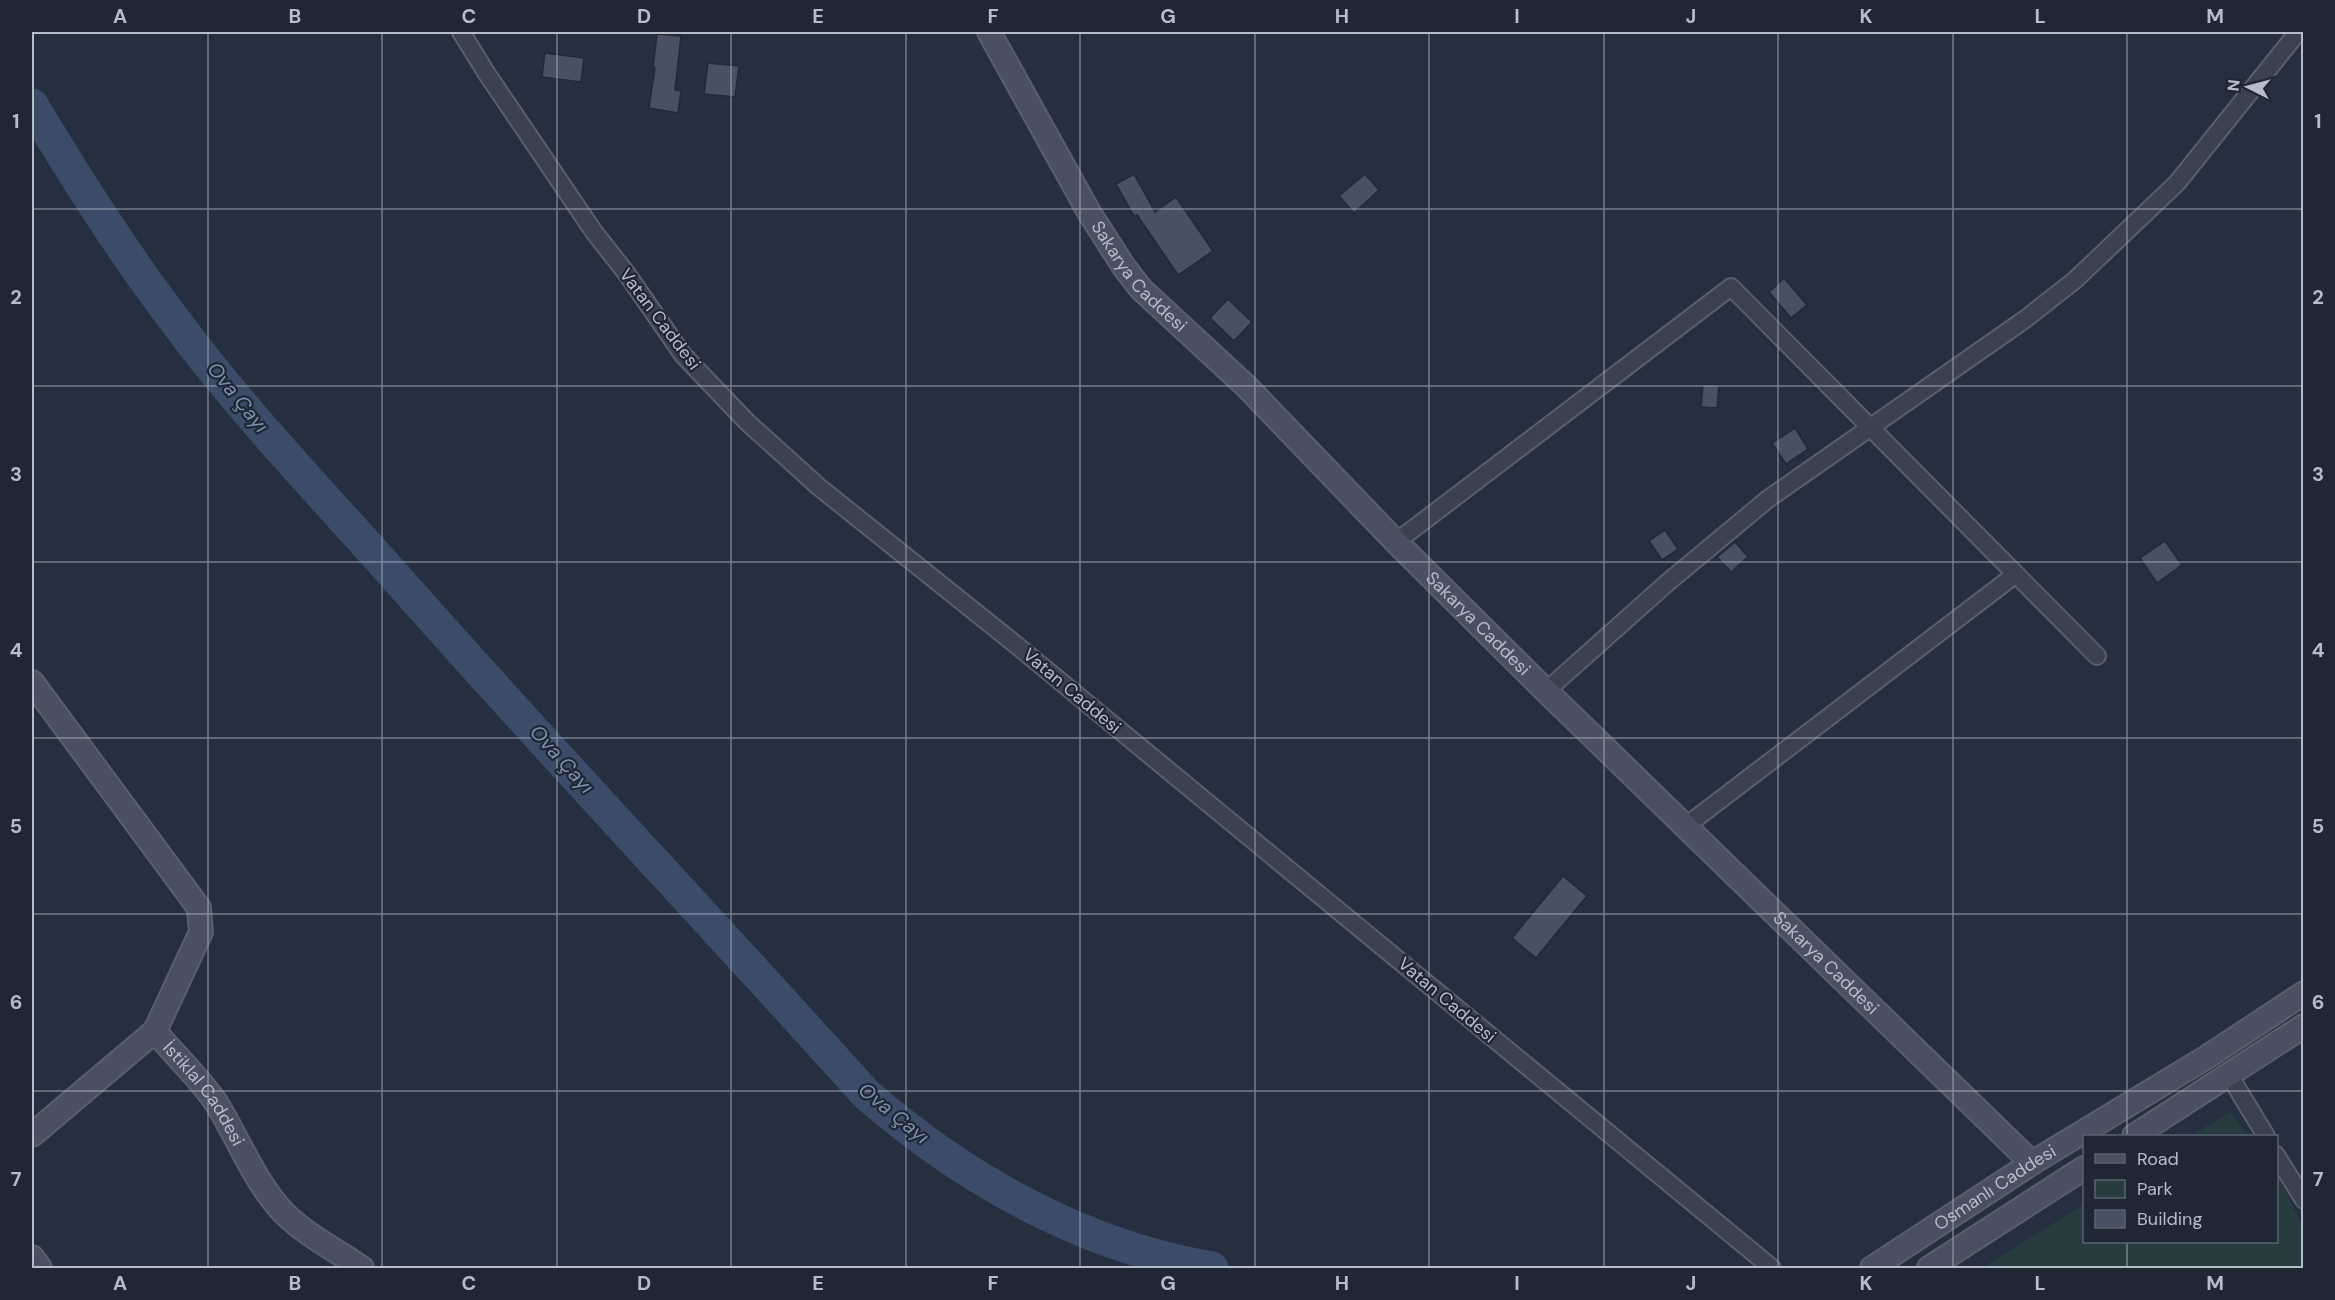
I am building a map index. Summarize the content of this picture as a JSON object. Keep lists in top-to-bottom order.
{
  "streets": {
    "street": [
      "Sakarya Caddesi",
      "Vatan Caddesi",
      "İstiklal Caddesi",
      "Osmanlı Caddesi"
    ]
  },
  "crossings": [
    ["Sakarya Caddesi", "Osmanlı Caddesi"]
  ],
  "water": ["Ova Çayı"],
  "legend": ["Road", "Park", "Building"],
  "north": "left",
  "grid": {
    "columns": [
      "A",
      "B",
      "C",
      "D",
      "E",
      "F",
      "G",
      "H",
      "I",
      "J",
      "K",
      "L",
      "M"
    ],
    "rows": [
      "1",
      "2",
      "3",
      "4",
      "5",
      "6",
      "7"
    ]
  }
}
